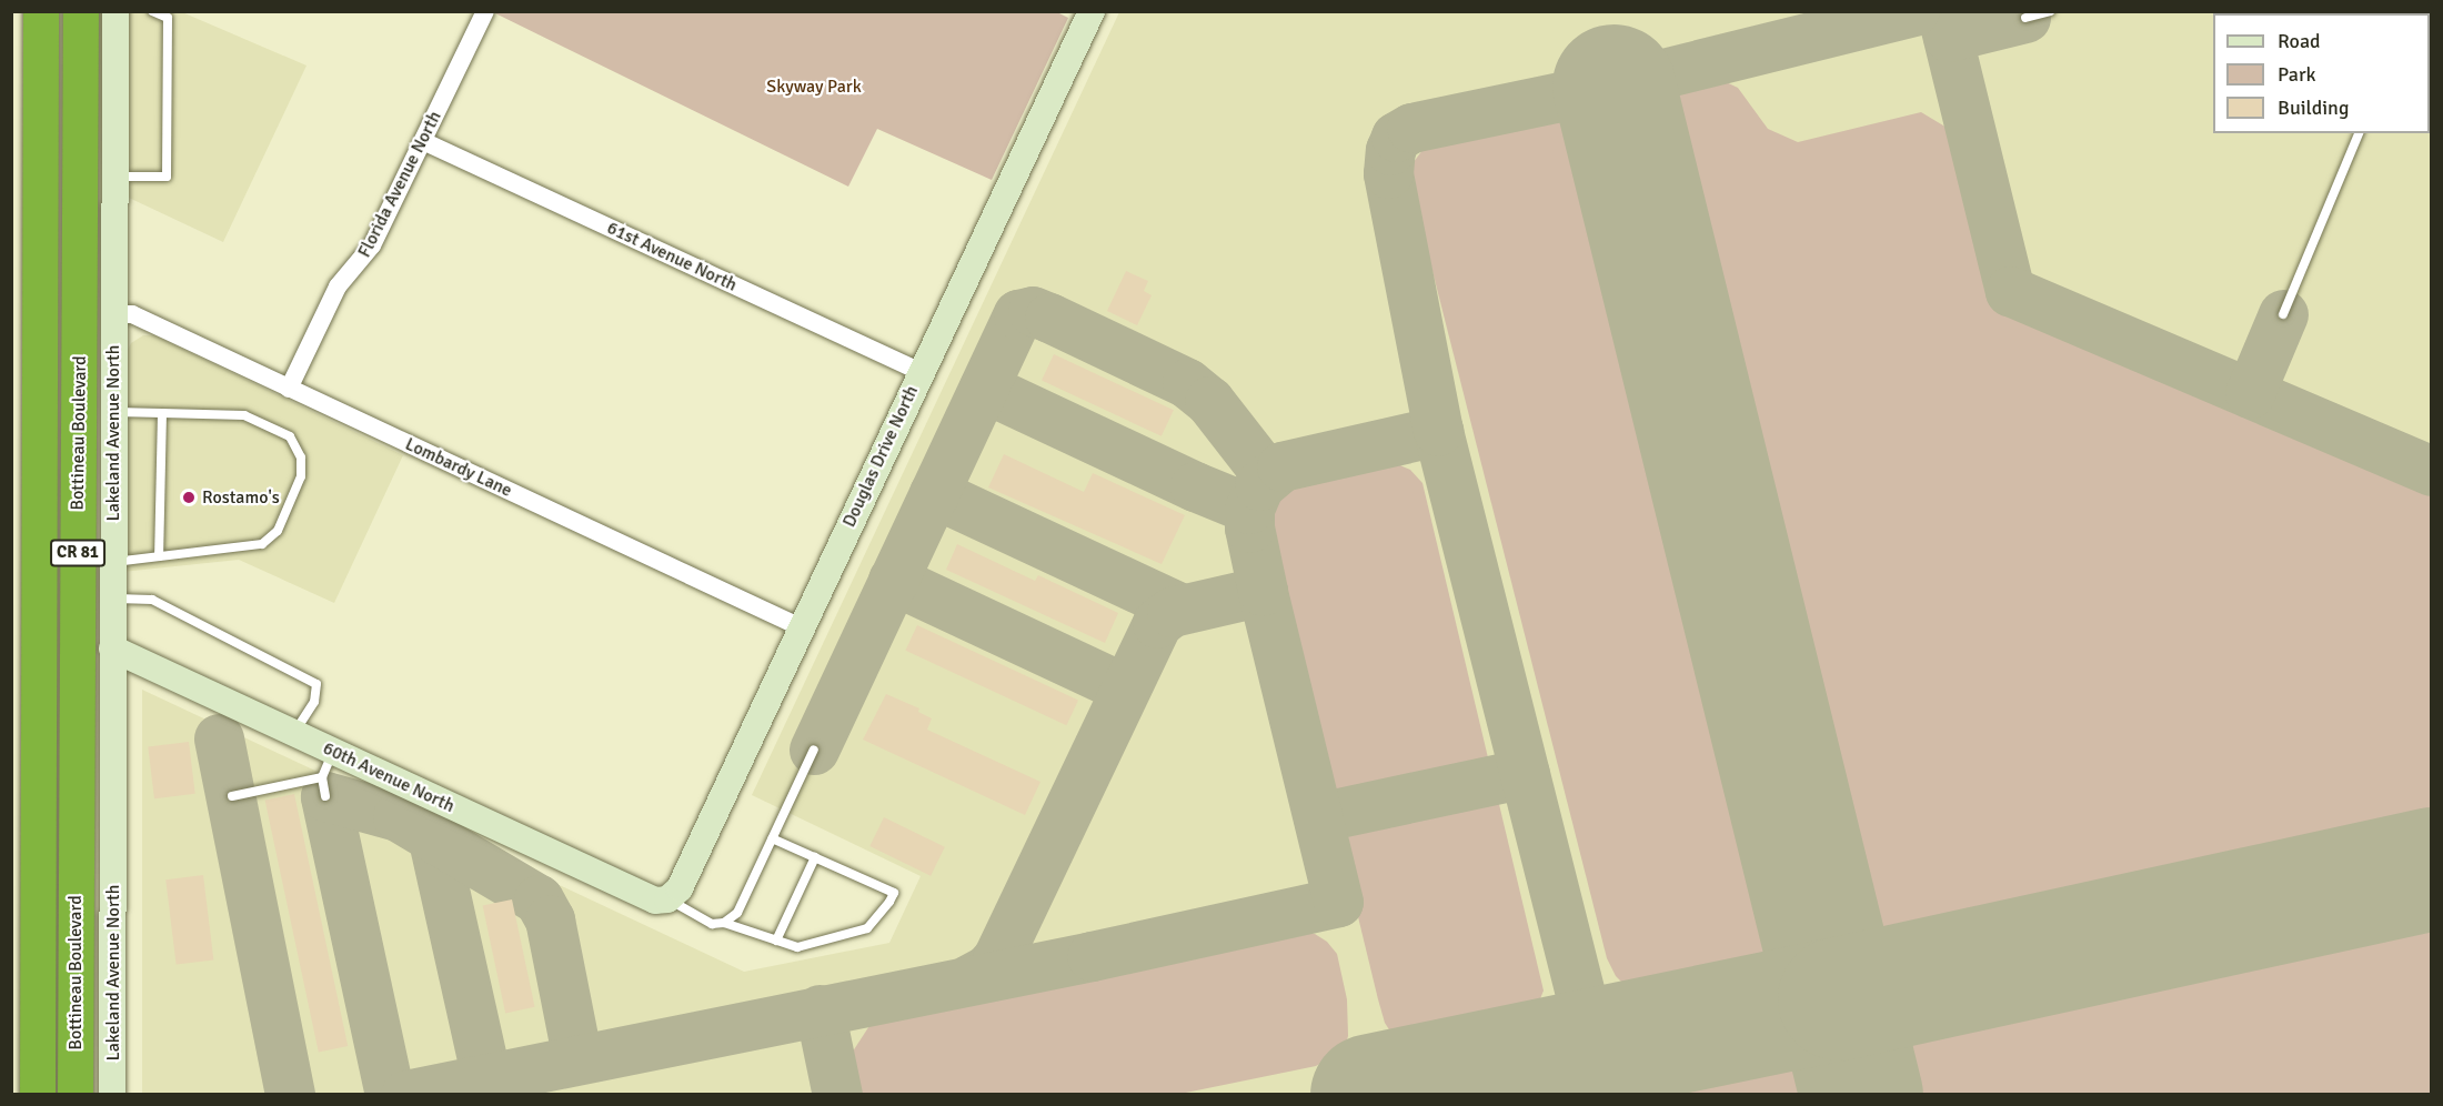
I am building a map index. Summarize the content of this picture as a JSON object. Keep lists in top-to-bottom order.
{
  "streets": {
    "highway": ["Bottineau Boulevard", "CR 81"],
    "street": [
      "Florida Avenue North",
      "61st Avenue North",
      "Lakeland Avenue North",
      "Douglas Drive North",
      "Lombardy Lane",
      "60th Avenue North"
    ]
  },
  "crossings": [
    ["Florida Avenue North", "61st Avenue North"],
    ["Florida Avenue North", "Lombardy Lane"],
    ["61st Avenue North", "Douglas Drive North"],
    ["Lakeland Avenue North", "Lombardy Lane"],
    ["Lakeland Avenue North", "60th Avenue North"],
    ["Douglas Drive North", "Lombardy Lane"],
    ["Douglas Drive North", "60th Avenue North"]
  ],
  "parks": ["Skyway Park"],
  "places": ["Rostamo's"],
  "legend": ["Road", "Park", "Building"]
}
